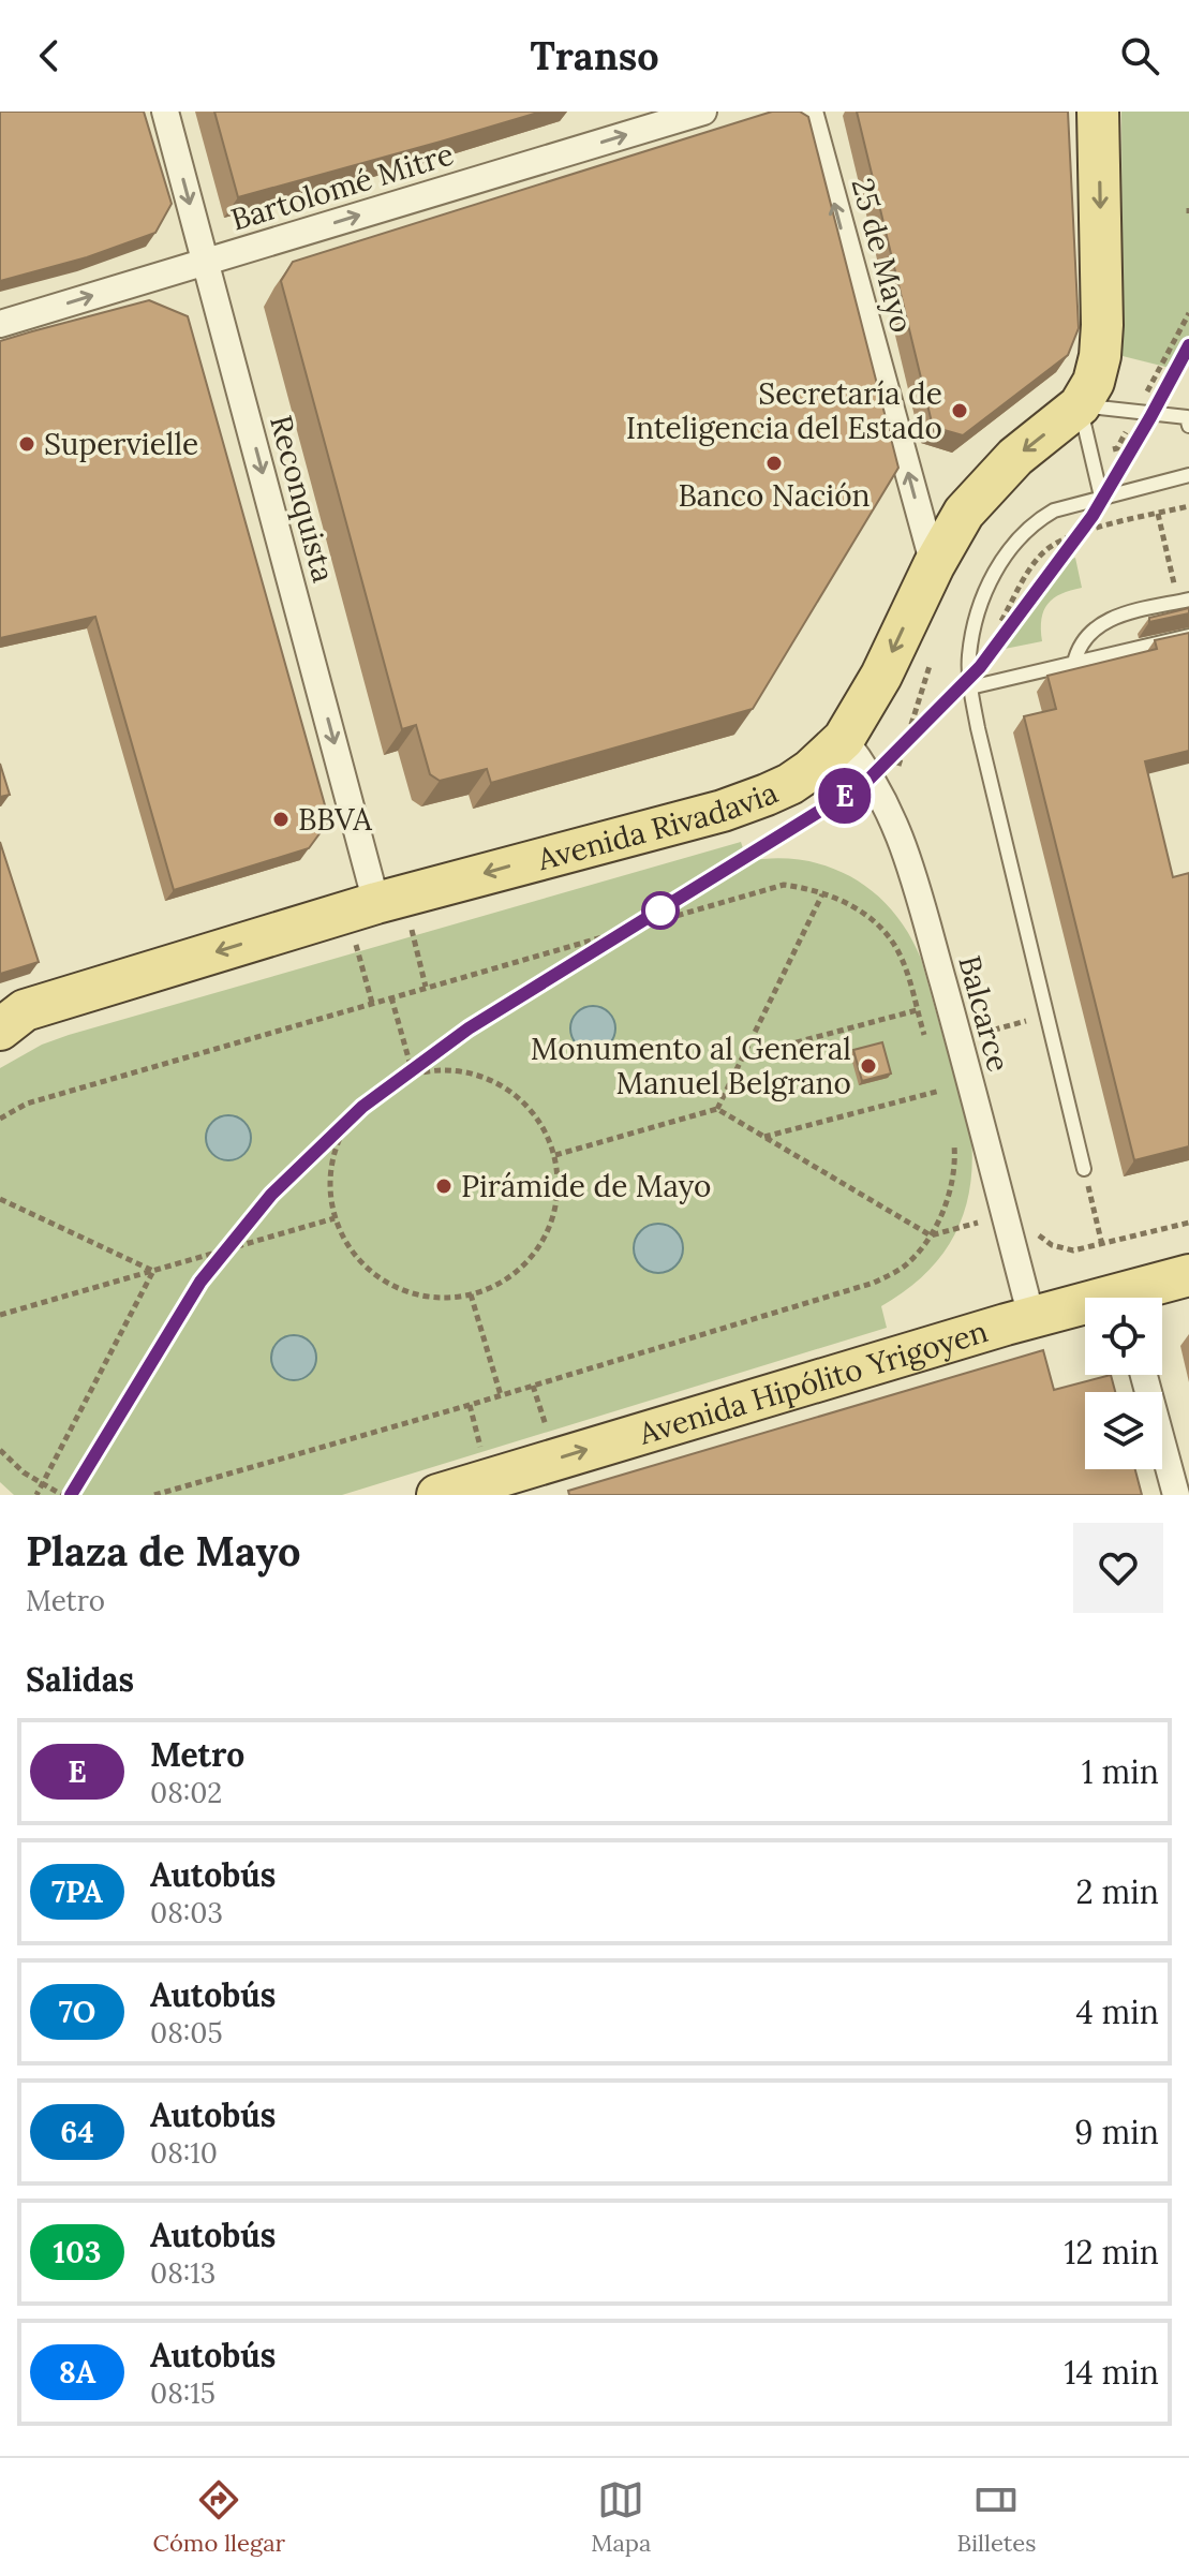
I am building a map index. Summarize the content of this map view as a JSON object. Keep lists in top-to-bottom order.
{
  "streets": {
    "main road": ["Avenida Rivadavia", "Avenida Hipólito Yrigoyen"],
    "street": [
      "Bartolomé Mitre",
      "25 de Mayo",
      "Reconquista",
      "Balcarce"
    ]
  },
  "crossings": [
    ["Bartolomé Mitre", "Reconquista"],
    ["25 de Mayo", "Avenida Rivadavia"],
    ["Reconquista", "Avenida Rivadavia"],
    ["Avenida Rivadavia", "Balcarce"],
    ["Balcarce", "Avenida Hipólito Yrigoyen"]
  ],
  "one_way": [
    "Bartolomé Mitre",
    "25 de Mayo",
    "Reconquista",
    "Avenida Rivadavia",
    "Avenida Hipólito Yrigoyen"
  ],
  "places": [
    "Secretaría de Inteligencia del Estado",
    "Supervielle",
    "Banco Nación",
    "BBVA",
    "Monumento al General Manuel Belgrano",
    "Pirámide de Mayo"
  ],
  "lines": ["metro line E"],
  "page": {
    "header": "Transo",
    "on_map": "E",
    "heading": [
      ["Plaza de Mayo", "Metro"],
      "Salidas"
    ],
    "list": [
      {
        "mark": "E",
        "name": "Metro",
        "note": "08:02",
        "value": "1 min"
      },
      {
        "mark": "7PA",
        "name": "Autobús",
        "note": "08:03",
        "value": "2 min"
      },
      {
        "mark": "7O",
        "name": "Autobús",
        "note": "08:05",
        "value": "4 min"
      },
      {
        "mark": "64",
        "name": "Autobús",
        "note": "08:10",
        "value": "9 min"
      },
      {
        "mark": "103",
        "name": "Autobús",
        "note": "08:13",
        "value": "12 min"
      },
      {
        "mark": "8A",
        "name": "Autobús",
        "note": "08:15",
        "value": "14 min"
      }
    ],
    "tabs": ["Cómo llegar", "Mapa", "Billetes"]
  }
}
